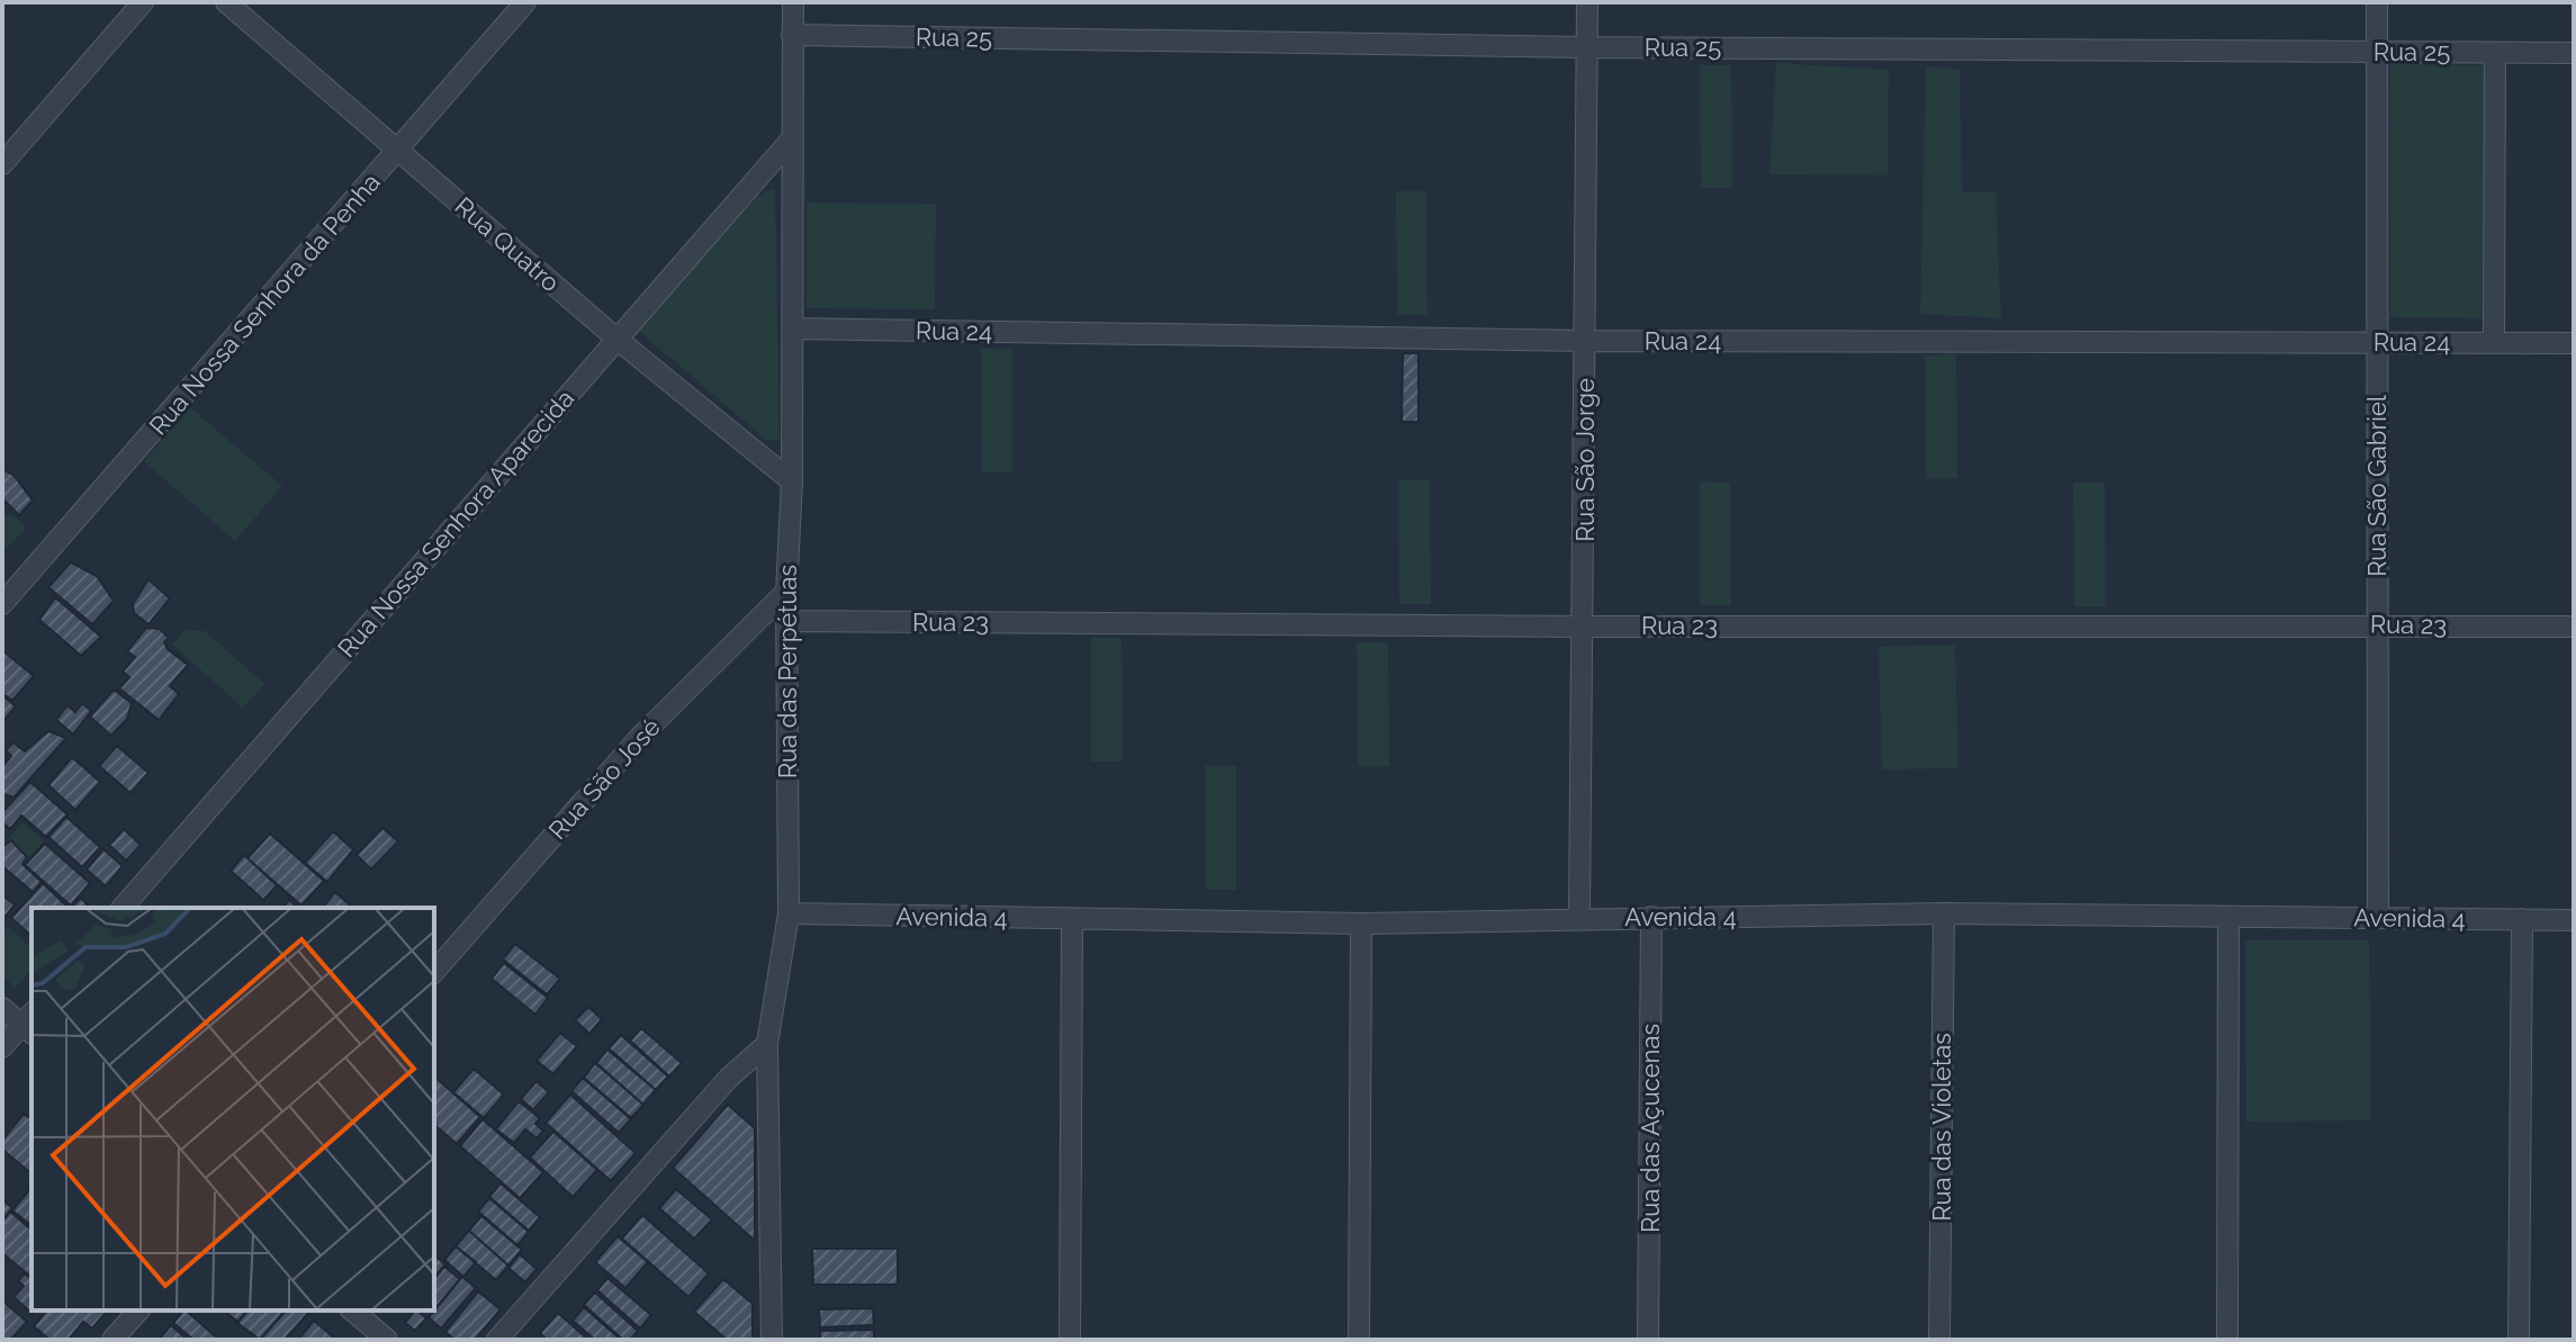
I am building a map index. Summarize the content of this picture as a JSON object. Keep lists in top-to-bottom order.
{
  "streets": {
    "street": [
      "Rua 25",
      "Rua Quatro",
      "Rua Nossa Senhora da Penha",
      "Rua 24",
      "Rua São Jorge",
      "Rua São Gabriel",
      "Rua Nossa Senhora Aparecida",
      "Rua 23",
      "Rua das Perpétuas",
      "Rua São José",
      "Avenida 4",
      "Rua das Violetas",
      "Rua das Açucenas"
    ]
  },
  "crossings": [
    ["Rua 25", "Rua São Jorge"],
    ["Rua 25", "Rua São Gabriel"],
    ["Rua 25", "Rua das Perpétuas"],
    ["Rua Quatro", "Rua Nossa Senhora da Penha"],
    ["Rua Quatro", "Rua Nossa Senhora Aparecida"],
    ["Rua Quatro", "Rua das Perpétuas"],
    ["Rua 24", "Rua São Jorge"],
    ["Rua 24", "Rua São Gabriel"],
    ["Rua 24", "Rua das Perpétuas"],
    ["Rua São Jorge", "Rua 23"],
    ["Rua São Jorge", "Avenida 4"],
    ["Rua São Gabriel", "Rua 23"],
    ["Rua São Gabriel", "Avenida 4"],
    ["Rua Nossa Senhora Aparecida", "Rua das Perpétuas"],
    ["Rua 23", "Rua das Perpétuas"],
    ["Rua das Perpétuas", "Rua São José"],
    ["Rua das Perpétuas", "Avenida 4"],
    ["Avenida 4", "Rua das Violetas"],
    ["Avenida 4", "Rua das Açucenas"]
  ]
}
